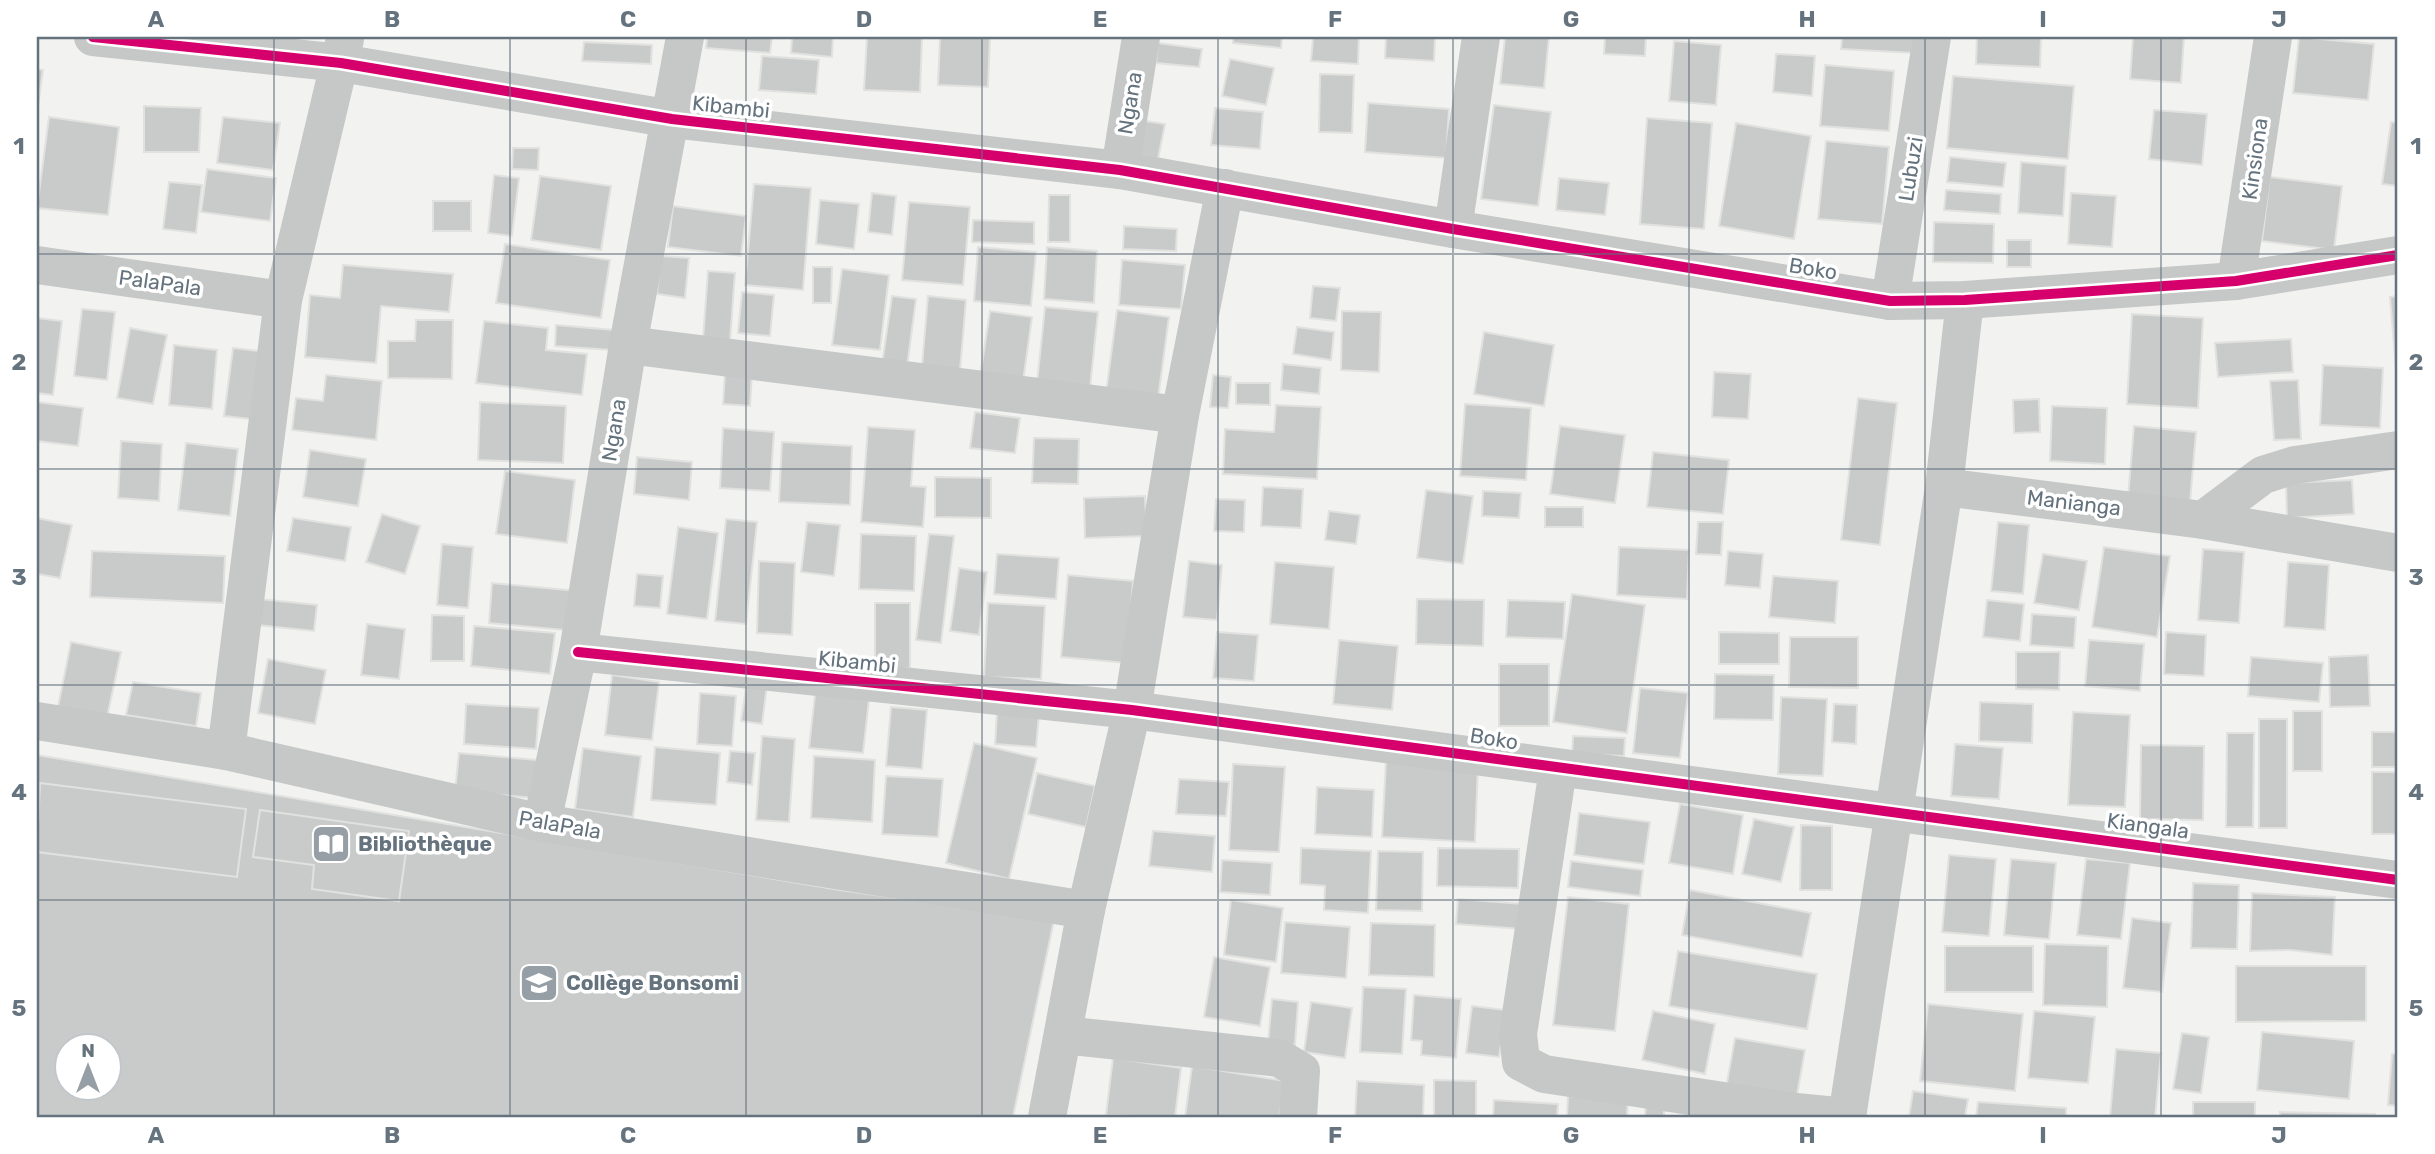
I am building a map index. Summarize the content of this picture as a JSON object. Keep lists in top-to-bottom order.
{
  "streets": {
    "street": [
      "Ngana",
      "Kibambi",
      "Kinsiona",
      "Lubuzi",
      "Boko",
      "PalaPala",
      "Manianga",
      "Kiangala"
    ]
  },
  "crossings": [
    ["Ngana", "Kibambi"],
    ["Ngana", "PalaPala"],
    ["Kibambi", "Boko"],
    ["Kinsiona", "Boko"],
    ["Lubuzi", "Boko"],
    ["Boko", "Kiangala"]
  ],
  "places": {
    "library": ["Bibliothèque"],
    "school or university": ["Collège Bonsomi"]
  },
  "north": "top",
  "grid": {
    "columns": [
      "A",
      "B",
      "C",
      "D",
      "E",
      "F",
      "G",
      "H",
      "I",
      "J"
    ],
    "rows": [
      "1",
      "2",
      "3",
      "4",
      "5"
    ]
  }
}
